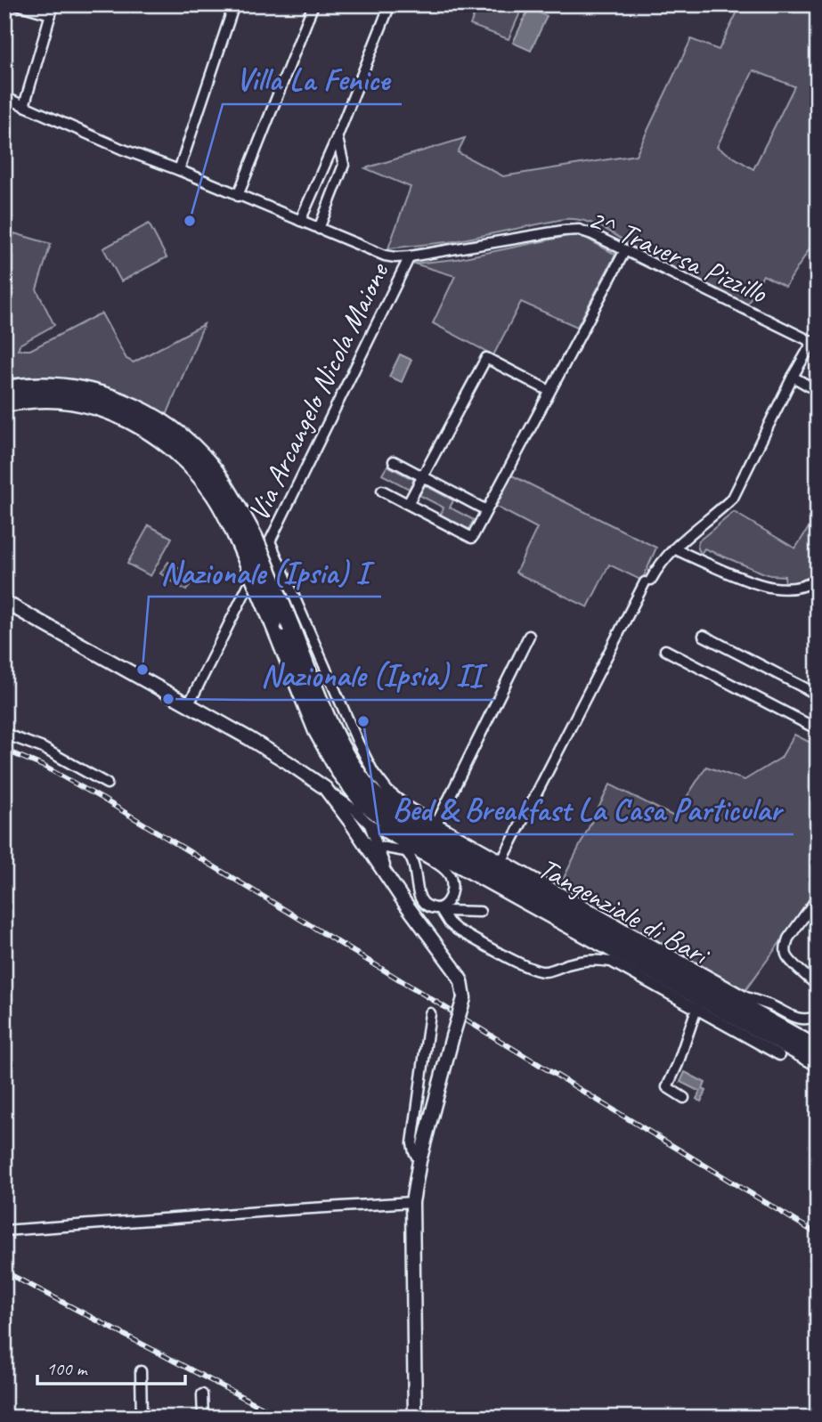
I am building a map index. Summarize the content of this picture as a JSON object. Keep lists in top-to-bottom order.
{
  "streets": {
    "highway": ["Tangenziale di Bari"],
    "street": ["2^ Traversa Pizzillo", "Via Arcangelo Nicola Maione"]
  },
  "crossings": [
    ["2^ Traversa Pizzillo", "Via Arcangelo Nicola Maione"]
  ],
  "places": [
    "Villa La Fenice",
    "Nazionale (Ipsia) I",
    "Nazionale (Ipsia) II",
    "Bed & Breakfast La Casa Particular"
  ],
  "scale_bar": "100 m"
}
